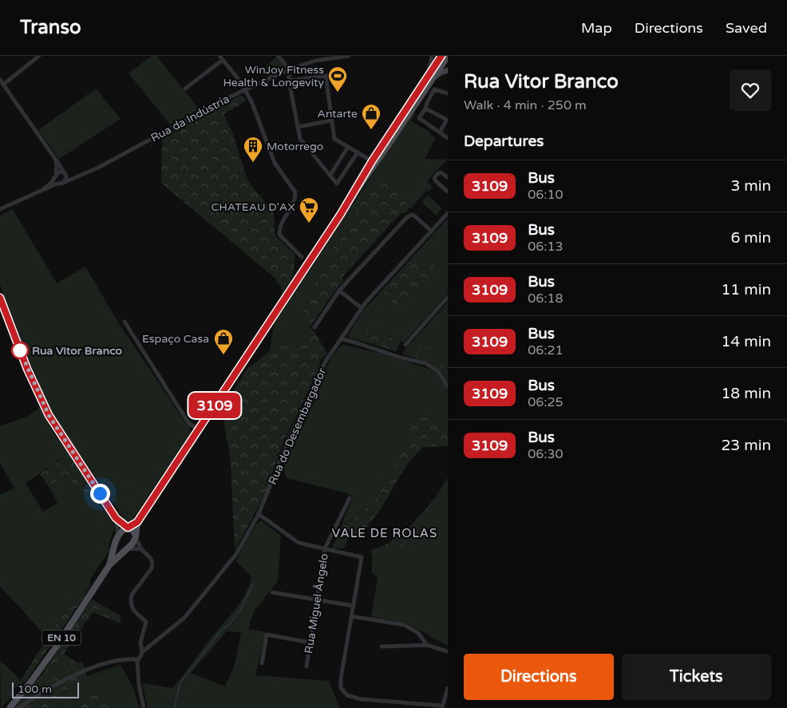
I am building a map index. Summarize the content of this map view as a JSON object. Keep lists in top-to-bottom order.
{
  "streets": {
    "main road": ["EN 10"],
    "street": ["Rua da Indústria", "Rua do Desembargador", "Rua Miguel Ângelo"]
  },
  "districts": ["VALE DE ROLAS"],
  "places": {
    "sports": ["WinJoy Fitness Health & Longevity"],
    "shop": ["Antarte", "Espaço Casa"],
    "building": ["Motorrego"],
    "supermarket": ["CHATEAU D'AX"],
    "other": ["Rua Vitor Branco"]
  },
  "lines": ["bus line 3109"],
  "scale_bar": "100 m",
  "page": {
    "header": "Transo",
    "nav": ["Map", "Directions", "Saved"],
    "on_map": "3109",
    "heading": [
      ["Rua Vitor Branco", "Walk · 4 min · 250 m"],
      "Departures"
    ],
    "list": [
      {
        "mark": "3109",
        "name": "Bus",
        "note": "06:10",
        "value": "3 min"
      },
      {
        "mark": "3109",
        "name": "Bus",
        "note": "06:13",
        "value": "6 min"
      },
      {
        "mark": "3109",
        "name": "Bus",
        "note": "06:18",
        "value": "11 min"
      },
      {
        "mark": "3109",
        "name": "Bus",
        "note": "06:21",
        "value": "14 min"
      },
      {
        "mark": "3109",
        "name": "Bus",
        "note": "06:25",
        "value": "18 min"
      },
      {
        "mark": "3109",
        "name": "Bus",
        "note": "06:30",
        "value": "23 min"
      }
    ],
    "buttons": ["Directions", "Tickets"],
    "scale": "100 m"
  }
}
